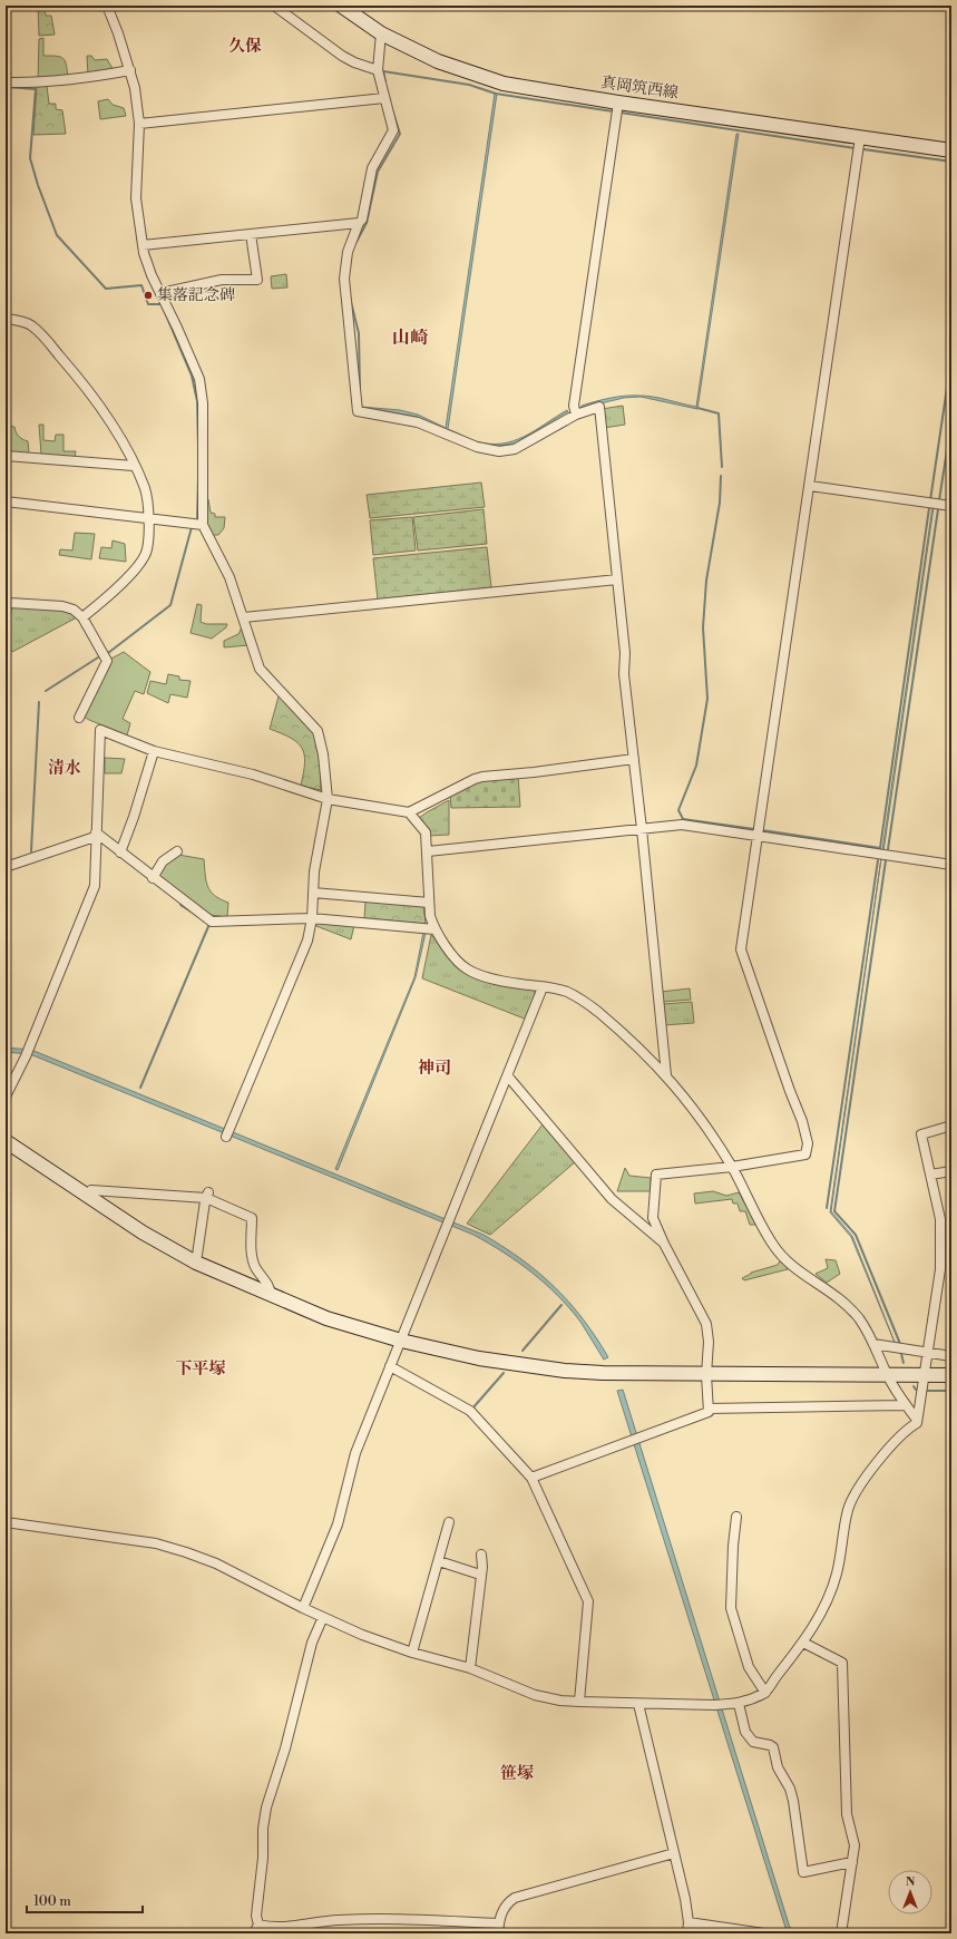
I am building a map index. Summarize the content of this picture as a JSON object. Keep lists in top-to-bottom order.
{
  "streets": {
    "street": ["真岡筑西線"]
  },
  "districts": [
    "久保",
    "山崎",
    "清水",
    "神司",
    "下平塚",
    "笹塚"
  ],
  "places": ["集落記念碑"],
  "scale_bar": "100 m",
  "north": "top"
}
